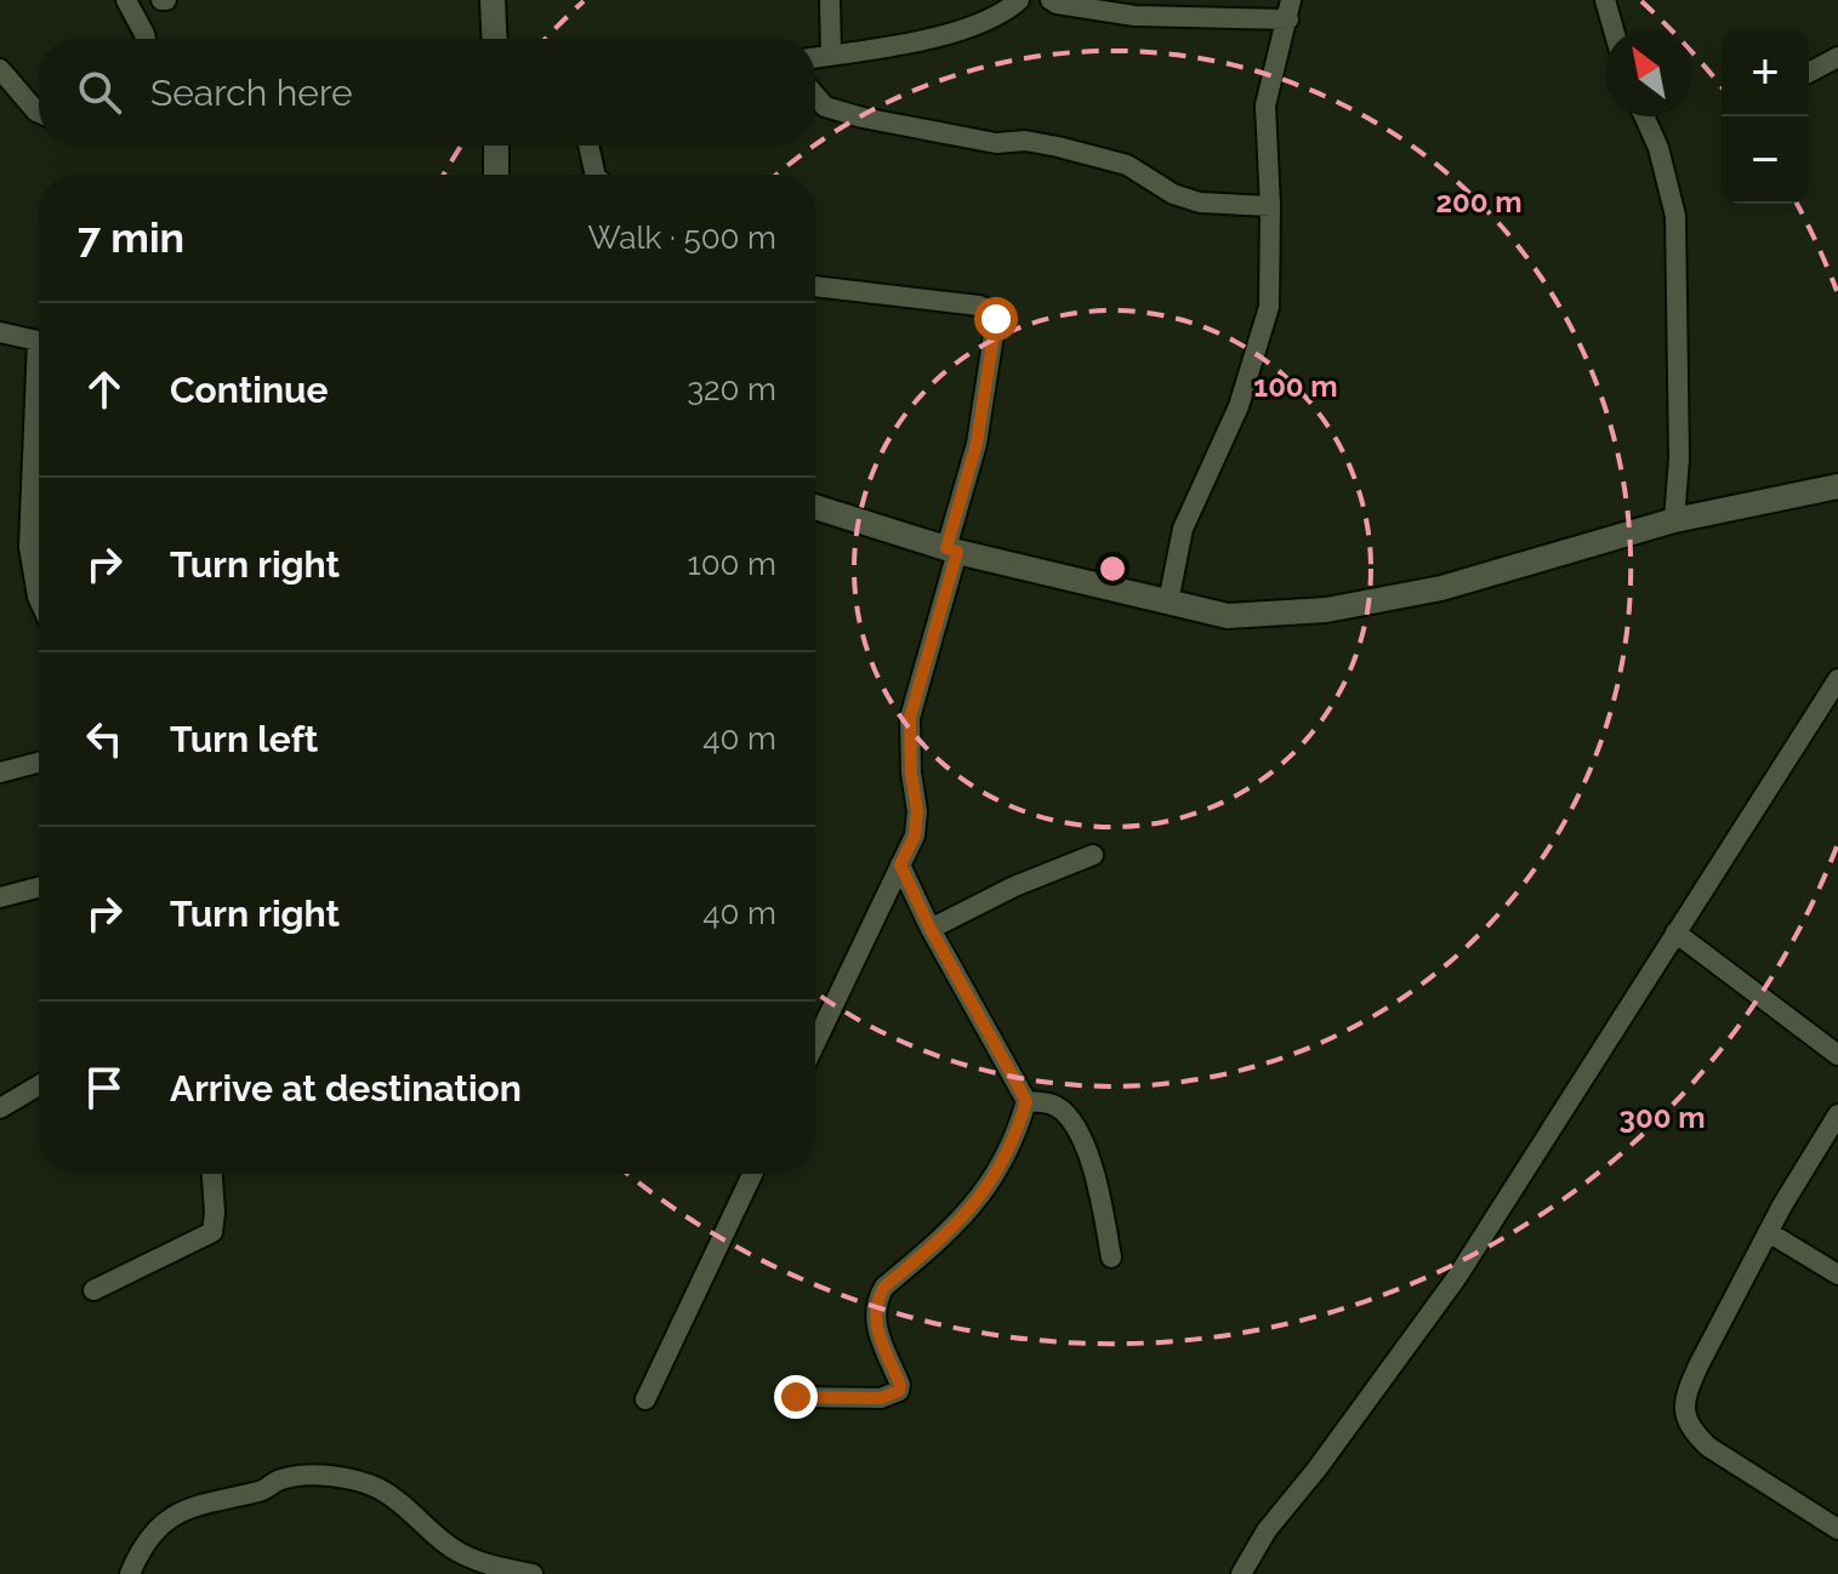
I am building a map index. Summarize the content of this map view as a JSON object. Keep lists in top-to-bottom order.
{
  "north": "top left",
  "page": {
    "map_buttons": ["+", "−"],
    "search": "Search here",
    "heading": ["7 min", "Walk · 500 m"],
    "list": [
      ["Continue", "320 m"],
      ["Turn right", "100 m"],
      ["Turn left", "40 m"],
      ["Turn right", "40 m"],
      "Arrive at destination"
    ]
  },
  "rings": ["200 m", "100 m", "300 m"]
}
